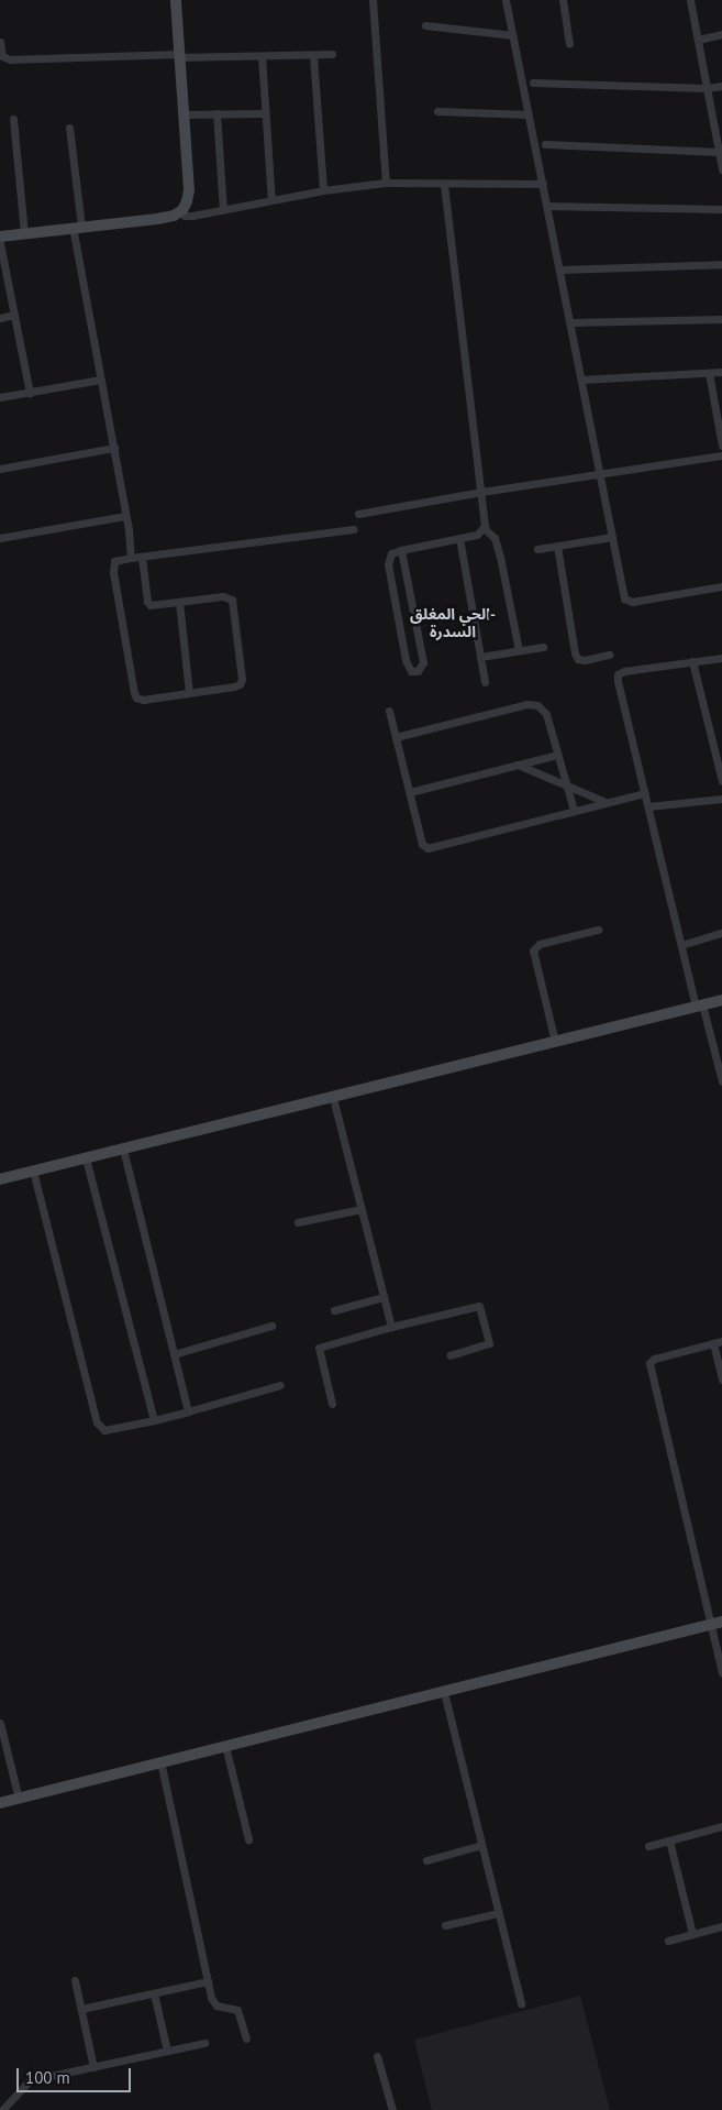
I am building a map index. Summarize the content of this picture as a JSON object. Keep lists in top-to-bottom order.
{
  "districts": ["الحي المغلق- السدرة"],
  "scale_bar": "100 m"
}
